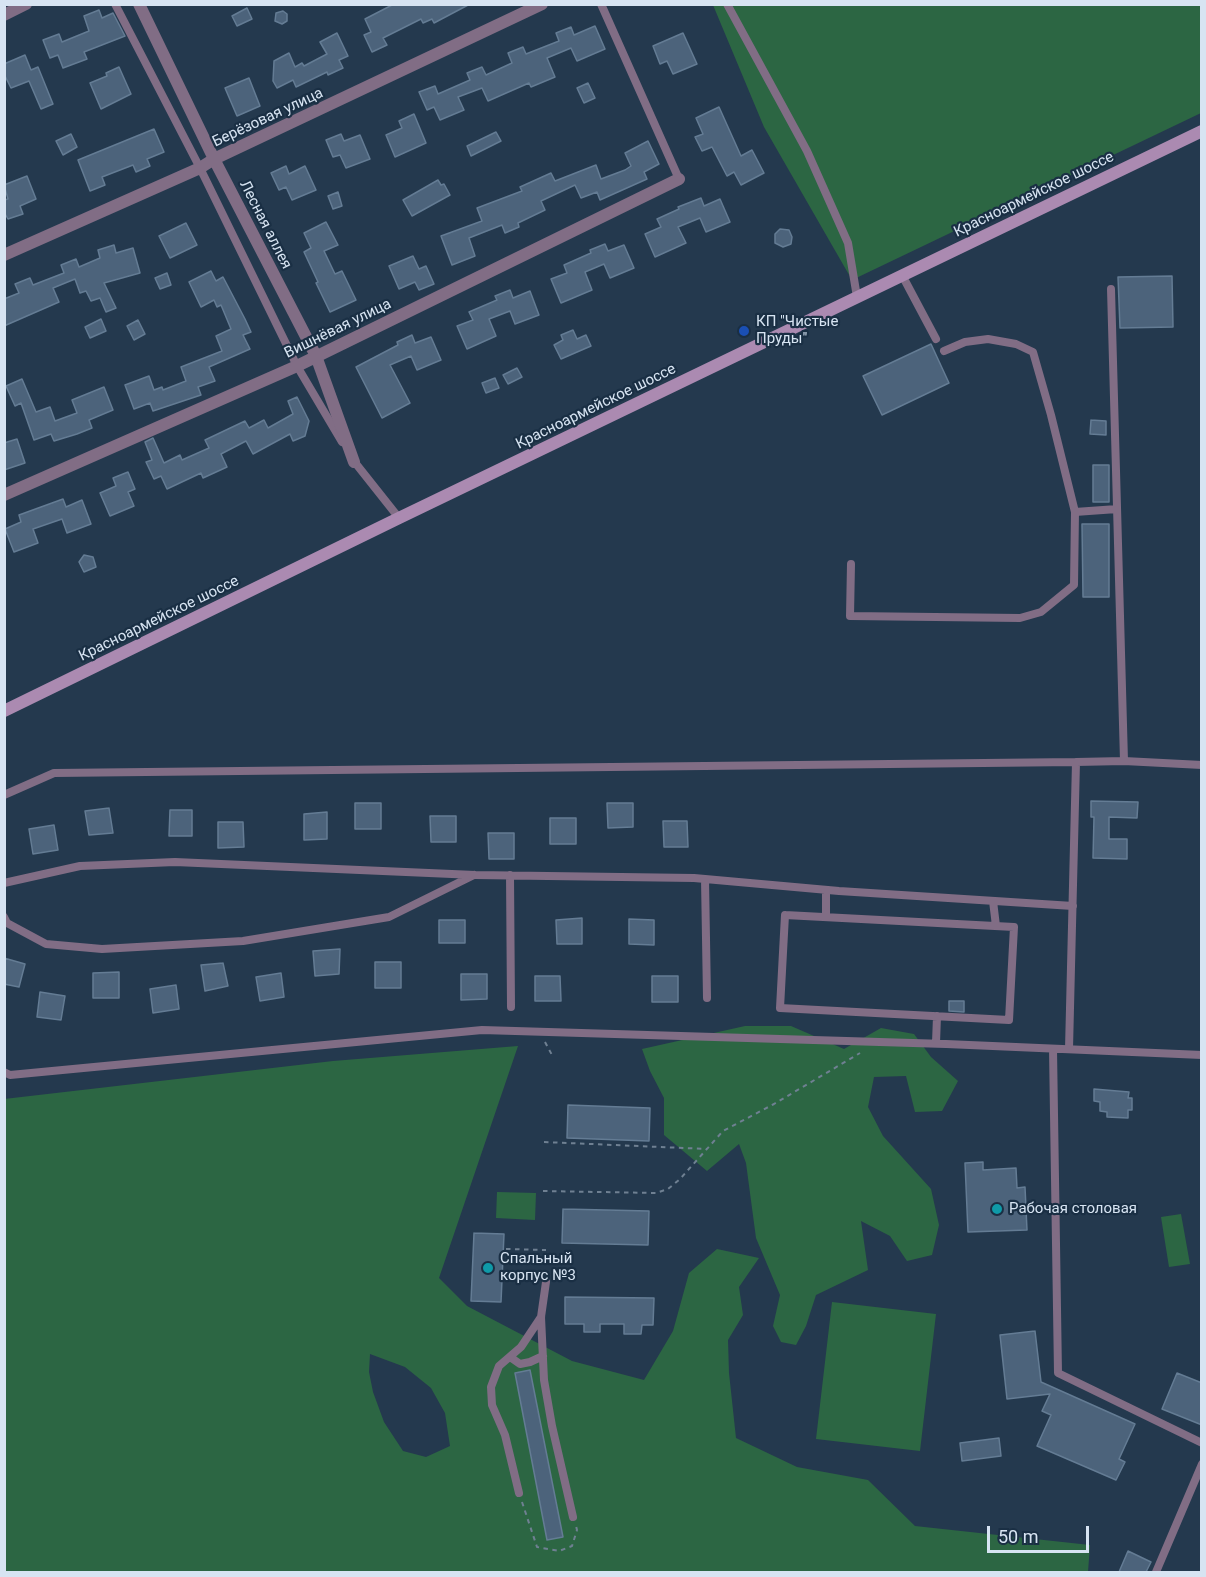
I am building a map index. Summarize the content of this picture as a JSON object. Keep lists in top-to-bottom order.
{
  "streets": {
    "main road": ["Красноармейское шоссе"],
    "street": ["Берёзовая улица", "Лесная аллея", "Вишнёвая улица"]
  },
  "crossings": [
    ["Берёзовая улица", "Лесная аллея"],
    ["Лесная аллея", "Вишнёвая улица"]
  ],
  "places": ["КП \"Чистые Пруды\"", "Рабочая столовая", "Спальный корпус №3"],
  "scale_bar": "50 m"
}
